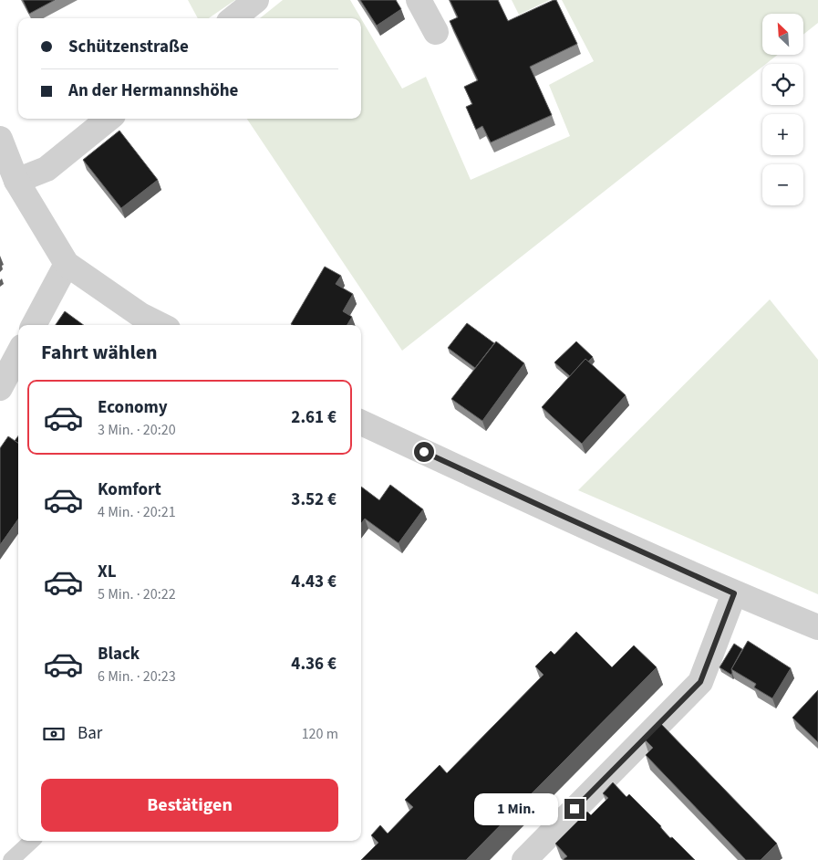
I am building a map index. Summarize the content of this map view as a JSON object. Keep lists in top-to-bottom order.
{
  "north": "top left",
  "page": {
    "map_buttons": ["+", "−"],
    "banner": ["Schützenstraße", "An der Hermannshöhe"],
    "heading": "Fahrt wählen",
    "list": [
      {
        "name": "Economy",
        "note": "3 Min. · 20:20",
        "value": "2.61 €"
      },
      {
        "name": "Komfort",
        "note": "4 Min. · 20:21",
        "value": "3.52 €"
      },
      {
        "name": "XL",
        "note": "5 Min. · 20:22",
        "value": "4.43 €"
      },
      {
        "name": "Black",
        "note": "6 Min. · 20:23",
        "value": "4.36 €"
      }
    ],
    "pay": ["Bar", "120 m"],
    "buttons": "Bestätigen",
    "bubble": "1 Min."
  }
}
